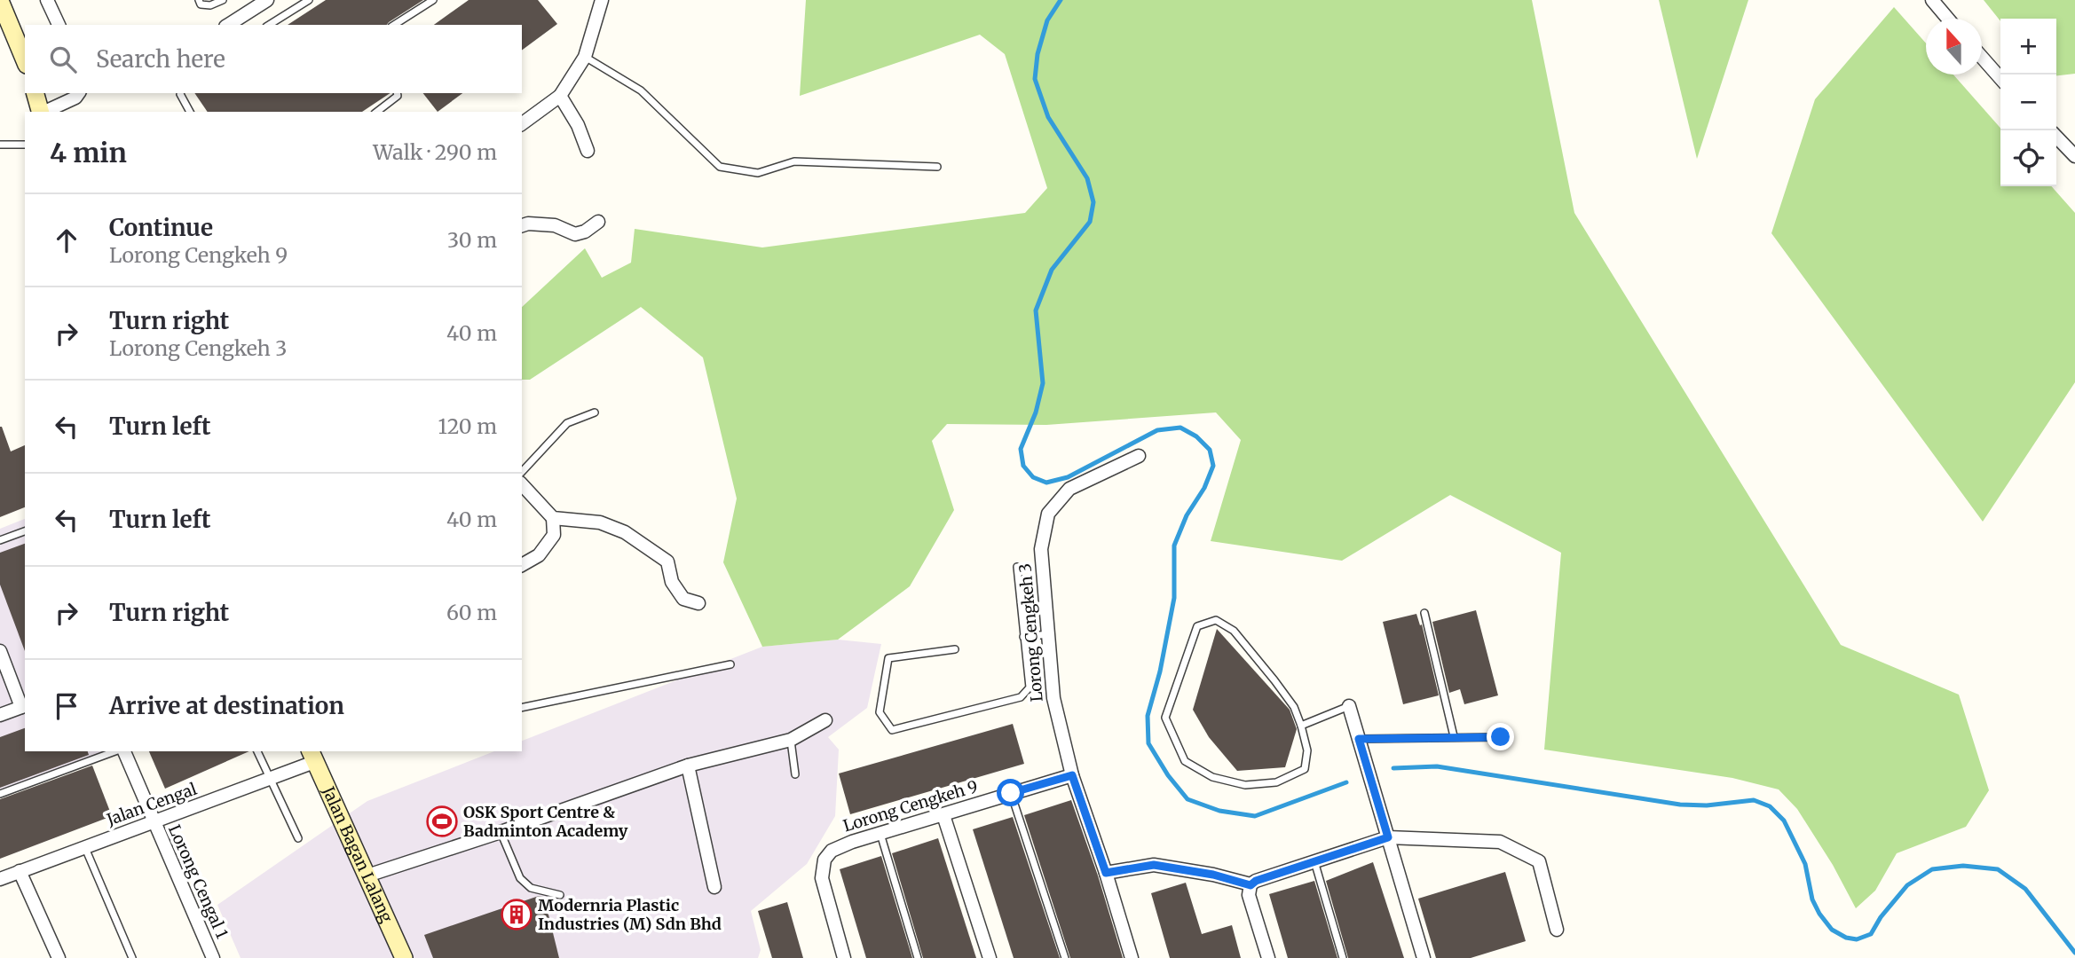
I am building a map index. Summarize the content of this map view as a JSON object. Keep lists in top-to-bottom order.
{
  "streets": {
    "main road": ["Jalan Bagan Lalang"],
    "street": [
      "Lorong Cengkeh 3",
      "Jalan Cengal",
      "Lorong Cengkeh 9",
      "Lorong Cengal 1"
    ]
  },
  "crossings": [
    ["Lorong Cengkeh 3", "Lorong Cengkeh 9"],
    ["Jalan Cengal", "Jalan Bagan Lalang"],
    ["Jalan Cengal", "Lorong Cengal 1"]
  ],
  "places": {
    "sports": ["OSK Sport Centre & Badminton Academy"],
    "building": ["Modernria Plastic Industries (M) Sdn Bhd"]
  },
  "north": "top",
  "page": {
    "map_buttons": ["+", "−"],
    "search": "Search here",
    "heading": ["4 min", "Walk · 290 m"],
    "list": [
      ["Continue", "Lorong Cengkeh 9", "30 m"],
      ["Turn right", "Lorong Cengkeh 3", "40 m"],
      ["Turn left", "120 m"],
      ["Turn left", "40 m"],
      ["Turn right", "60 m"],
      "Arrive at destination"
    ]
  }
}
